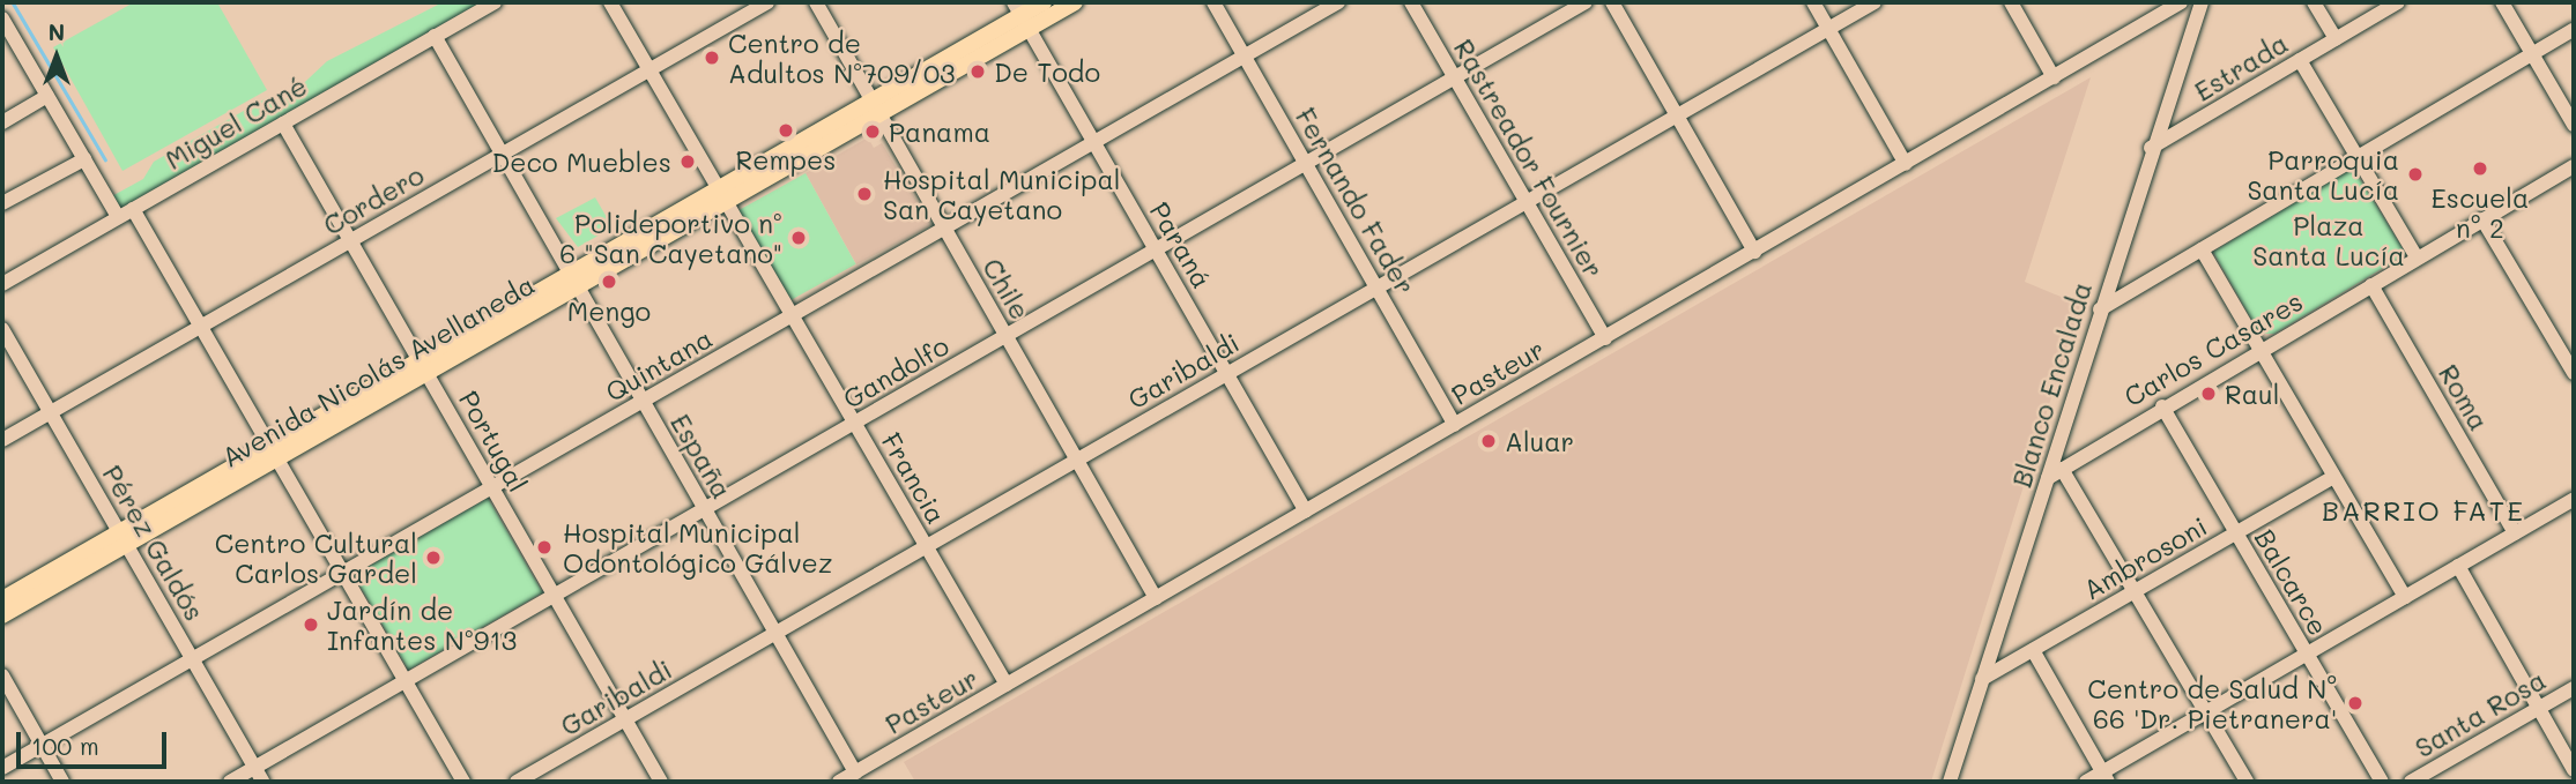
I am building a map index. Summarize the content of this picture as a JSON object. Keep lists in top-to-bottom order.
{
  "streets": {
    "main road": ["Avenida Nicolás Avellaneda"],
    "street": [
      "Estrada",
      "Miguel Cané",
      "Rastreador Fournier",
      "Cordero",
      "Fernando Fader",
      "Paraná",
      "Chile",
      "Carlos Casares",
      "Quintana",
      "Garibaldi",
      "Gandolfo",
      "Pasteur",
      "Blanco Encalada",
      "Roma",
      "Portugal",
      "España",
      "Francia",
      "Pérez Galdós",
      "Ambrosoni",
      "Balcarce",
      "Santa Rosa"
    ]
  },
  "crossings": [
    ["Estrada", "Blanco Encalada"],
    ["Miguel Cané", "Portugal"],
    ["Miguel Cané", "España"],
    ["Rastreador Fournier", "Garibaldi"],
    ["Rastreador Fournier", "Gandolfo"],
    ["Rastreador Fournier", "Pasteur"],
    ["Cordero", "Portugal"],
    ["Cordero", "España"],
    ["Cordero", "Francia"],
    ["Cordero", "Pérez Galdós"],
    ["Fernando Fader", "Quintana"],
    ["Fernando Fader", "Garibaldi"],
    ["Fernando Fader", "Gandolfo"],
    ["Fernando Fader", "Pasteur"],
    ["Paraná", "Quintana"],
    ["Paraná", "Avenida Nicolás Avellaneda"],
    ["Paraná", "Garibaldi"],
    ["Paraná", "Gandolfo"],
    ["Paraná", "Pasteur"],
    ["Chile", "Quintana"],
    ["Chile", "Avenida Nicolás Avellaneda"],
    ["Chile", "Garibaldi"],
    ["Chile", "Gandolfo"],
    ["Chile", "Pasteur"],
    ["Carlos Casares", "Blanco Encalada"],
    ["Carlos Casares", "Roma"],
    ["Carlos Casares", "Balcarce"],
    ["Quintana", "Portugal"],
    ["Quintana", "España"],
    ["Quintana", "Francia"],
    ["Quintana", "Pérez Galdós"],
    ["Avenida Nicolás Avellaneda", "Portugal"],
    ["Avenida Nicolás Avellaneda", "España"],
    ["Avenida Nicolás Avellaneda", "Francia"],
    ["Avenida Nicolás Avellaneda", "Pérez Galdós"],
    ["Garibaldi", "Portugal"],
    ["Garibaldi", "España"],
    ["Garibaldi", "Francia"],
    ["Gandolfo", "Portugal"],
    ["Gandolfo", "España"],
    ["Gandolfo", "Francia"],
    ["Gandolfo", "Pérez Galdós"],
    ["Pasteur", "España"],
    ["Pasteur", "Francia"],
    ["Blanco Encalada", "Ambrosoni"],
    ["Ambrosoni", "Balcarce"]
  ],
  "districts": ["BARRIO FATE"],
  "parks": ["Plaza Santa Lucía"],
  "places": [
    "Centro de Adultos Nº709/03",
    "De Todo",
    "Rempes",
    "Panama",
    "Deco Muebles",
    "Escuela n° 2",
    "Parroquia Santa Lucía",
    "Hospital Municipal San Cayetano",
    "Polideportivo nº 6 \"San Cayetano\"",
    "Mengo",
    "Raul",
    "Aluar",
    "Hospital Municipal Odontológico Gálvez",
    "Centro Cultural Carlos Gardel",
    "Jardín de Infantes Nº913",
    "Centro de Salud N° 66 'Dr. Pietranera'"
  ],
  "scale_bar": "100 m",
  "north": "top"
}
